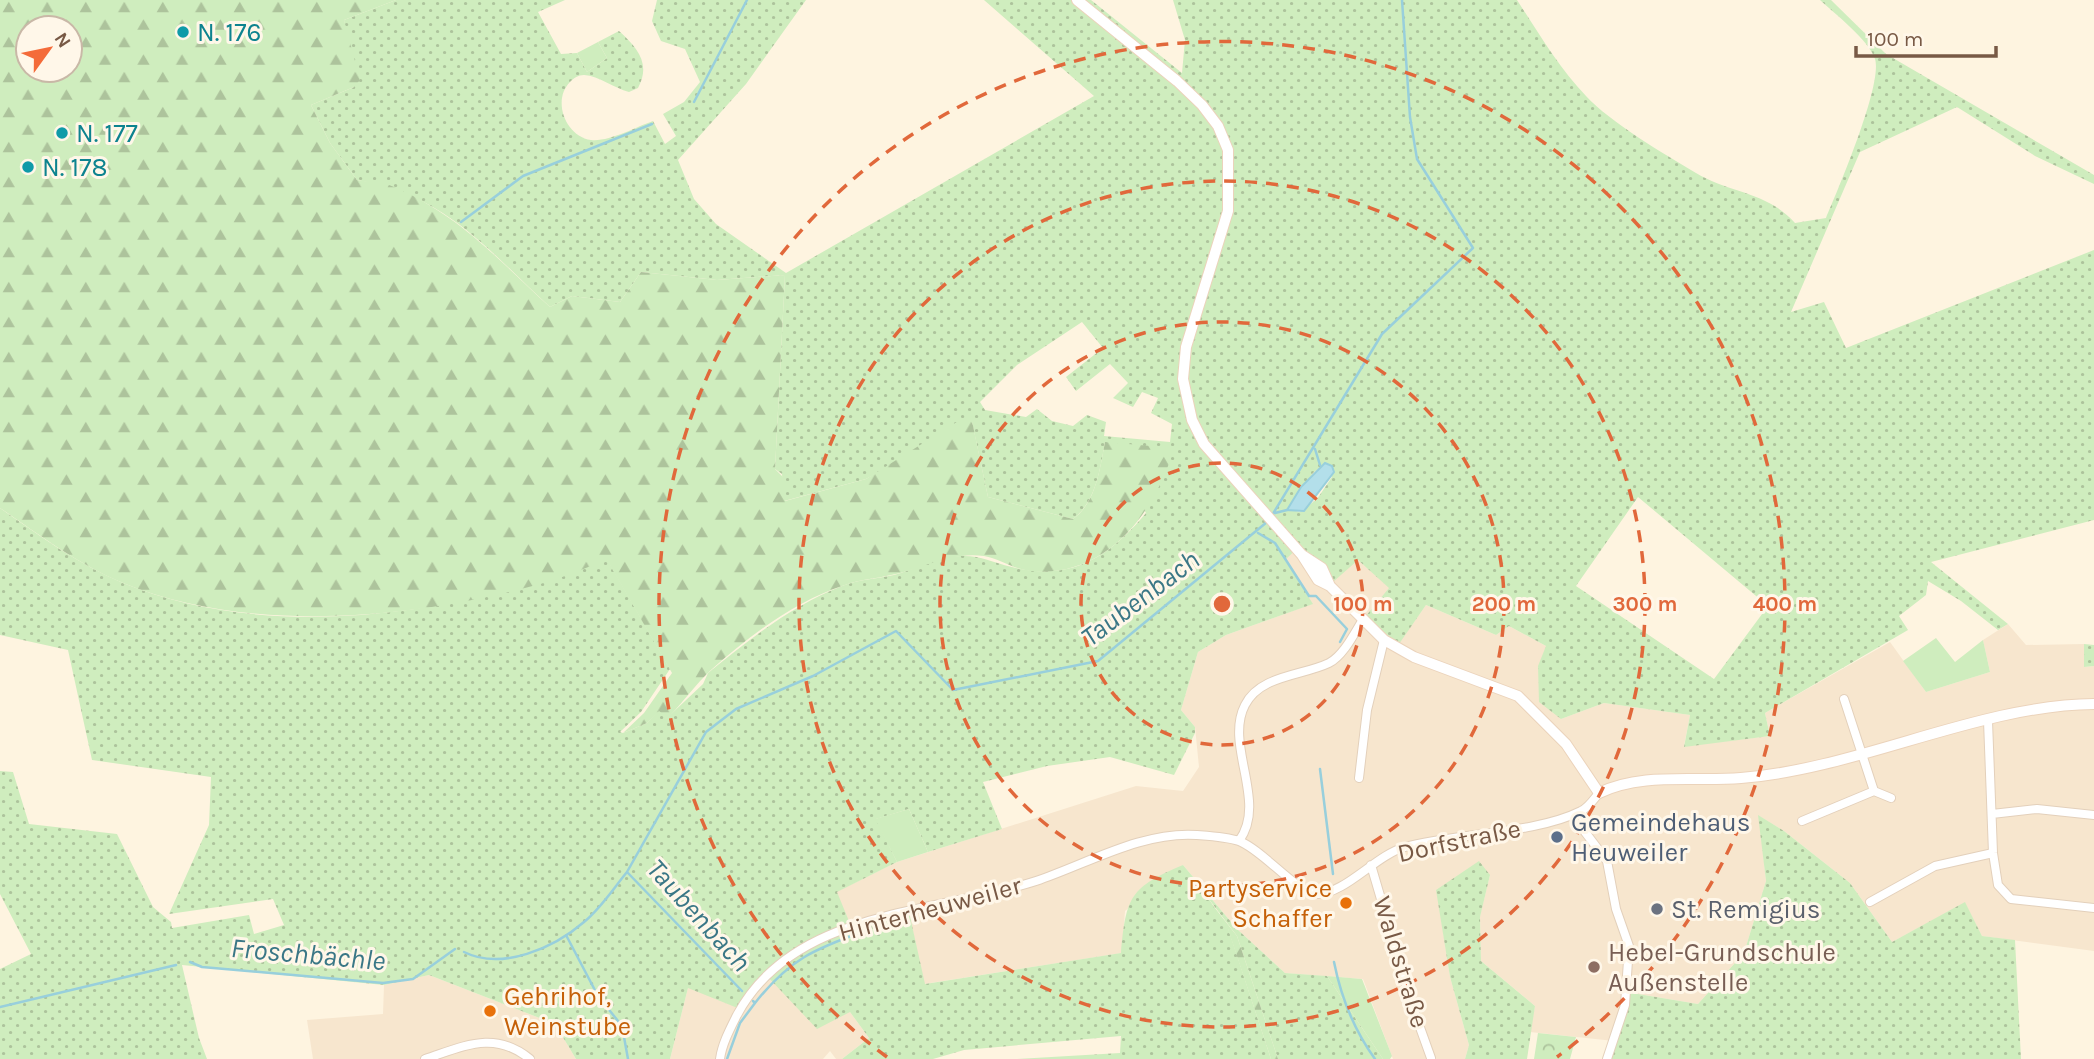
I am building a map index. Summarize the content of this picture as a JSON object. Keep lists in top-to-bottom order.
{
  "streets": {
    "street": ["Dorfstraße", "Hinterheuweiler", "Waldstraße"]
  },
  "crossings": [
    ["Dorfstraße", "Hinterheuweiler"],
    ["Dorfstraße", "Waldstraße"]
  ],
  "water": ["Taubenbach", "Froschbächle"],
  "places": [
    "N. 176",
    "N. 177",
    "N. 178",
    "Gemeindehaus Heuweiler",
    "Partyservice Schaffer",
    "St. Remigius",
    "Hebel-Grundschule Außenstelle",
    "Gehrihof, Weinstube"
  ],
  "scale_bar": "100 m",
  "north": "top right",
  "rings": [
    "100 m",
    "200 m",
    "300 m",
    "400 m"
  ]
}
